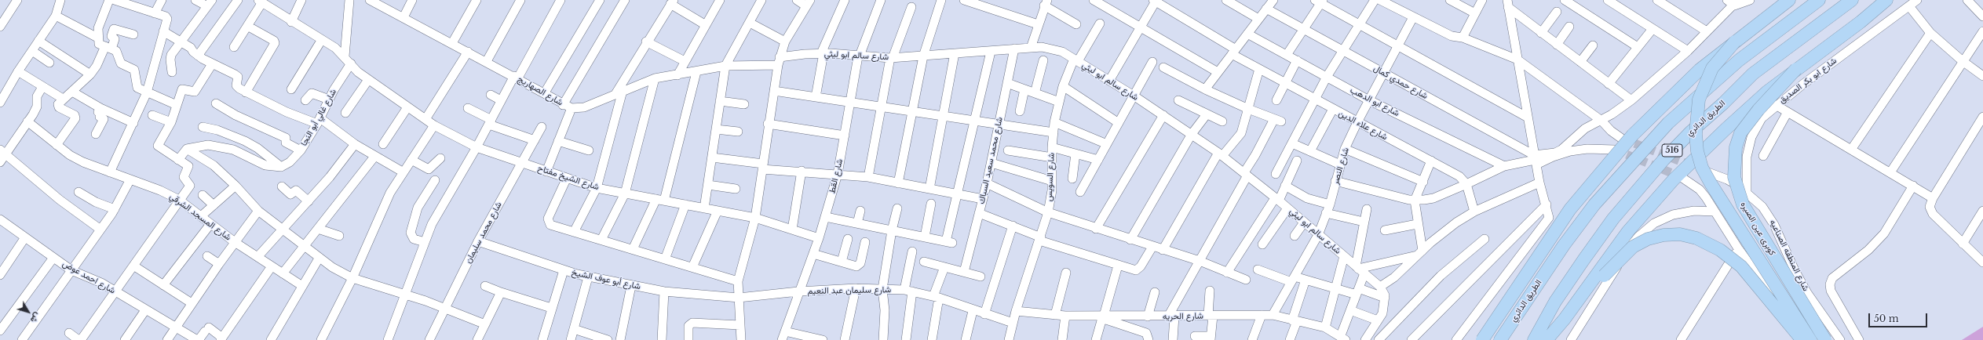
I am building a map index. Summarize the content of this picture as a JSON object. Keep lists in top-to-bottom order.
{
  "streets": {
    "highway": ["الطريق الدائري", "516", "كوبرى عين الصيره"],
    "street": [
      "شارع سالم ابو ليثي",
      "شارع ابو بكر الصديق",
      "شارع حمدي كمال",
      "شارع الصهاريج",
      "شارع ابو الدهب",
      "شارع غالي أبو النجا",
      "شارع علاء الدين",
      "شارع محمد سعيد السباك",
      "شارع النصر",
      "شارع القط",
      "شارع السويس",
      "شارع الشيخ مفتاح",
      "شارع المسجد الشرقي",
      "شارع محمد سليمان",
      "شارع المنطقه الصناعيه",
      "شارع احمد عوض",
      "شارع أبو عوف الشيخ",
      "شارع سليمان عبد النعيم",
      "شارع الحريه"
    ]
  },
  "crossings": [
    ["شارع سالم ابو ليثي", "شارع الصهاريج"],
    ["شارع سالم ابو ليثي", "شارع محمد سعيد السباك"],
    ["شارع سالم ابو ليثي", "شارع النصر"],
    ["شارع سالم ابو ليثي", "شارع القط"],
    ["شارع سالم ابو ليثي", "شارع السويس"],
    ["شارع ابو بكر الصديق", "شارع المنطقه الصناعيه"],
    ["شارع حمدي كمال", "شارع النصر"],
    ["شارع ابو الدهب", "شارع النصر"],
    ["شارع غالي أبو النجا", "شارع الشيخ مفتاح"],
    ["شارع علاء الدين", "شارع النصر"],
    ["شارع النصر", "شارع الحريه"],
    ["شارع القط", "شارع الشيخ مفتاح"],
    ["شارع القط", "شارع سليمان عبد النعيم"],
    ["شارع السويس", "شارع سليمان عبد النعيم"],
    ["شارع السويس", "شارع الحريه"],
    ["شارع الشيخ مفتاح", "شارع محمد سليمان"],
    ["شارع محمد سليمان", "شارع أبو عوف الشيخ"],
    ["شارع أبو عوف الشيخ", "شارع سليمان عبد النعيم"]
  ],
  "scale_bar": "50 m",
  "north": "bottom right"
}
